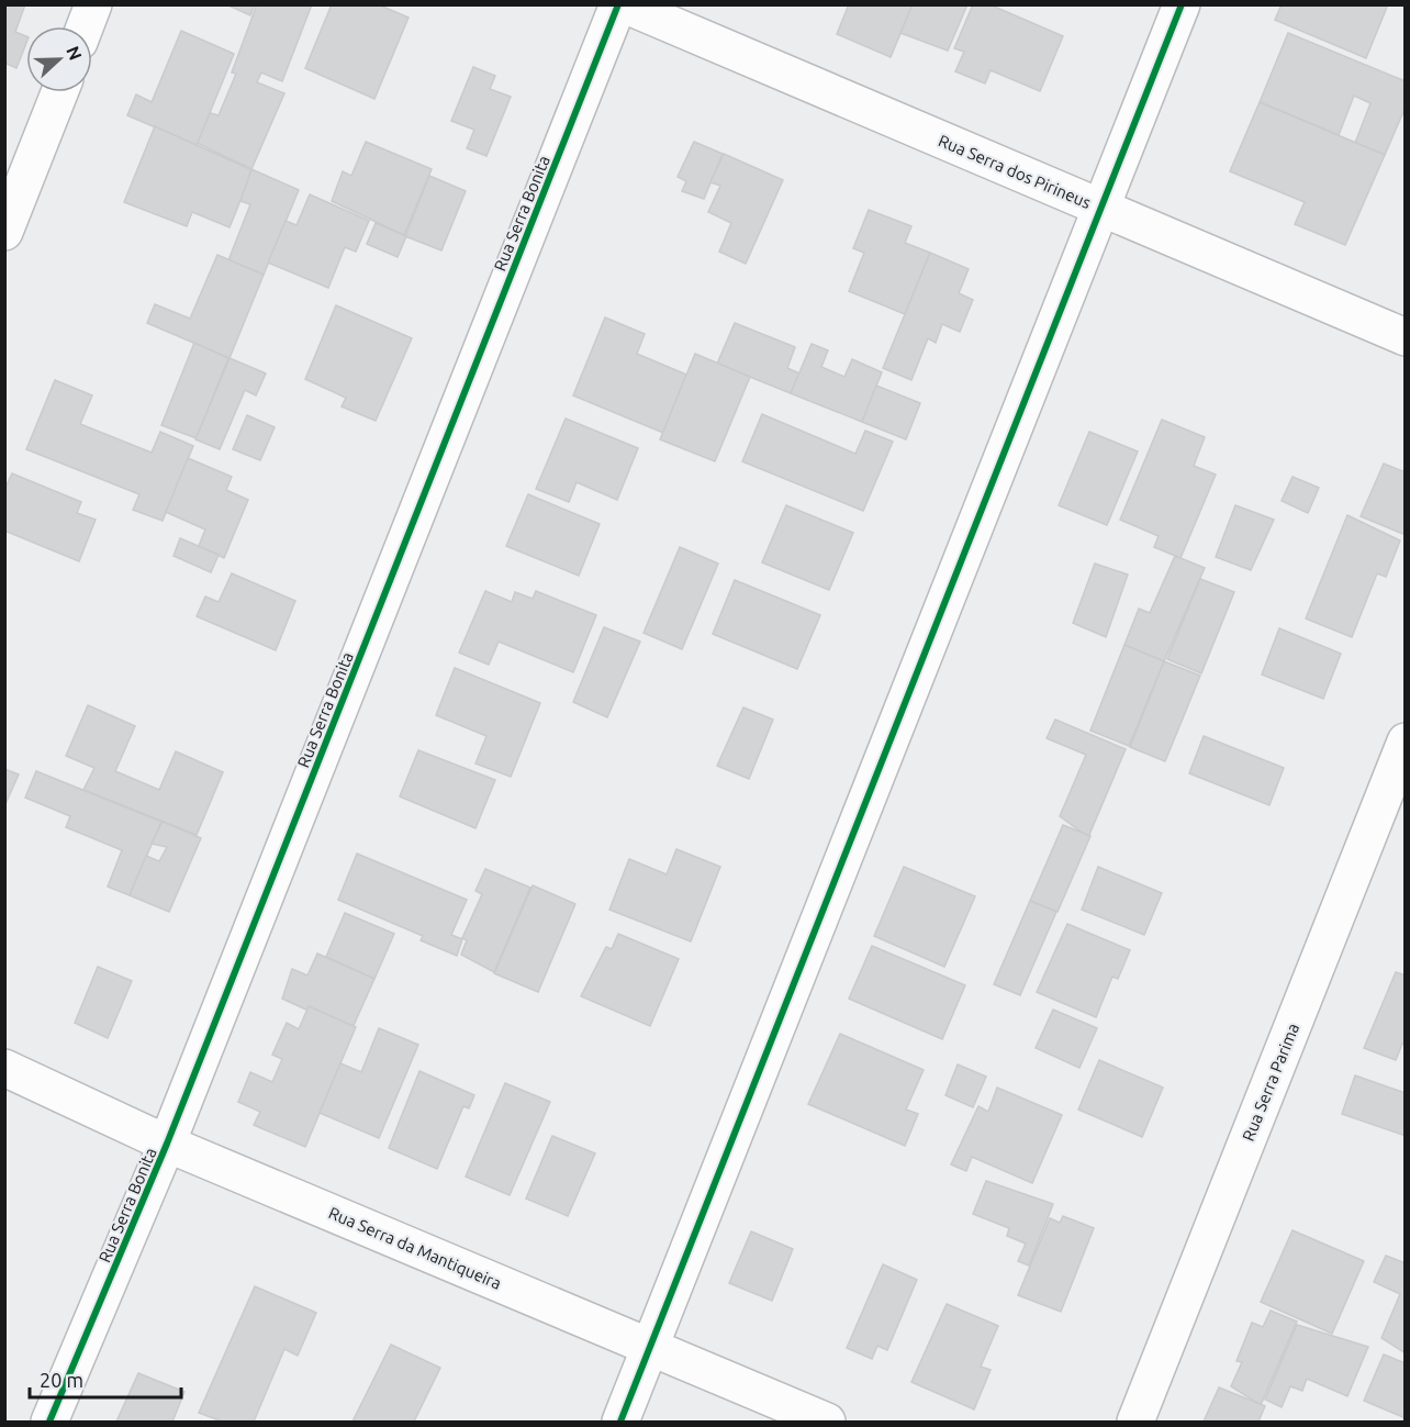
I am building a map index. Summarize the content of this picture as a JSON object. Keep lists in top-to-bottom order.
{
  "streets": {
    "street": [
      "Rua Serra dos Pirineus",
      "Rua Serra Bonita",
      "Rua Serra Parima",
      "Rua Serra da Mantiqueira"
    ]
  },
  "crossings": [
    ["Rua Serra dos Pirineus", "Rua Serra Bonita"],
    ["Rua Serra Bonita", "Rua Serra da Mantiqueira"]
  ],
  "scale_bar": "20 m",
  "north": "right"
}
